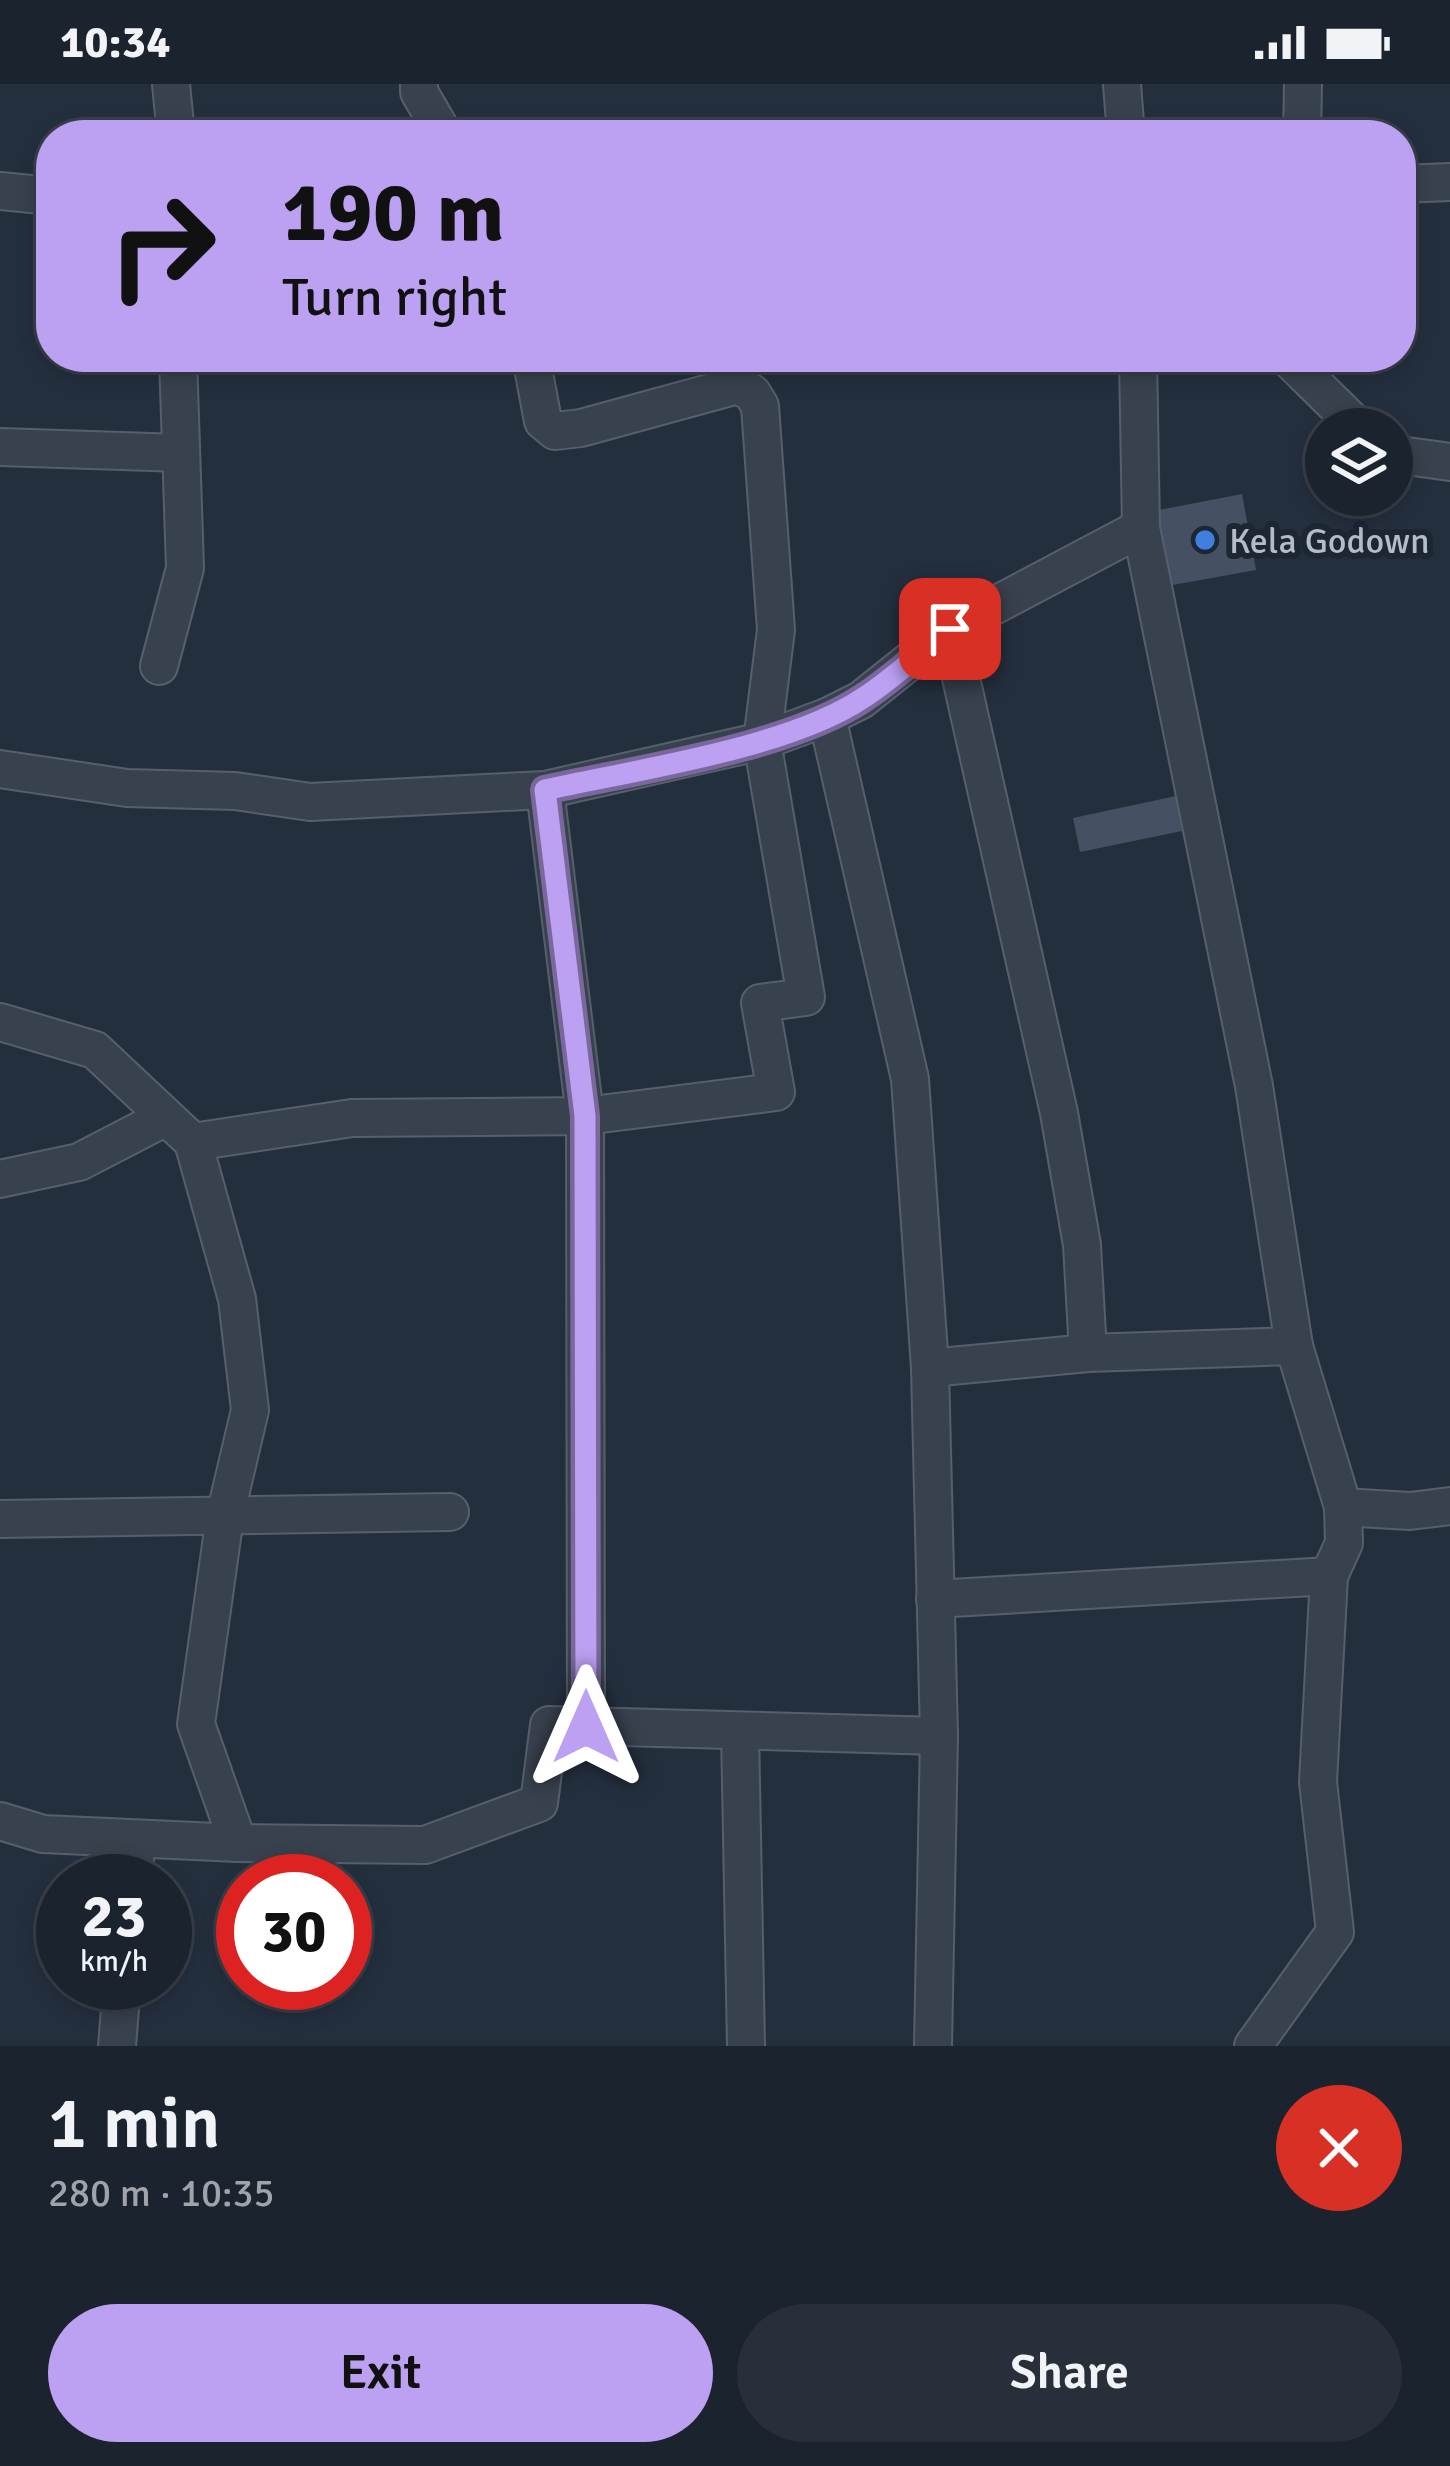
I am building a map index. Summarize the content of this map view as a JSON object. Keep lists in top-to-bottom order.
{
  "places": ["Kela Godown"],
  "page": {
    "status": "10:34",
    "turn": ["190 m", "Turn right"],
    "speed": "23 km/h",
    "limit": "30",
    "heading": ["1 min", "280 m · 10:35"],
    "buttons": ["Exit", "Share"]
  }
}
